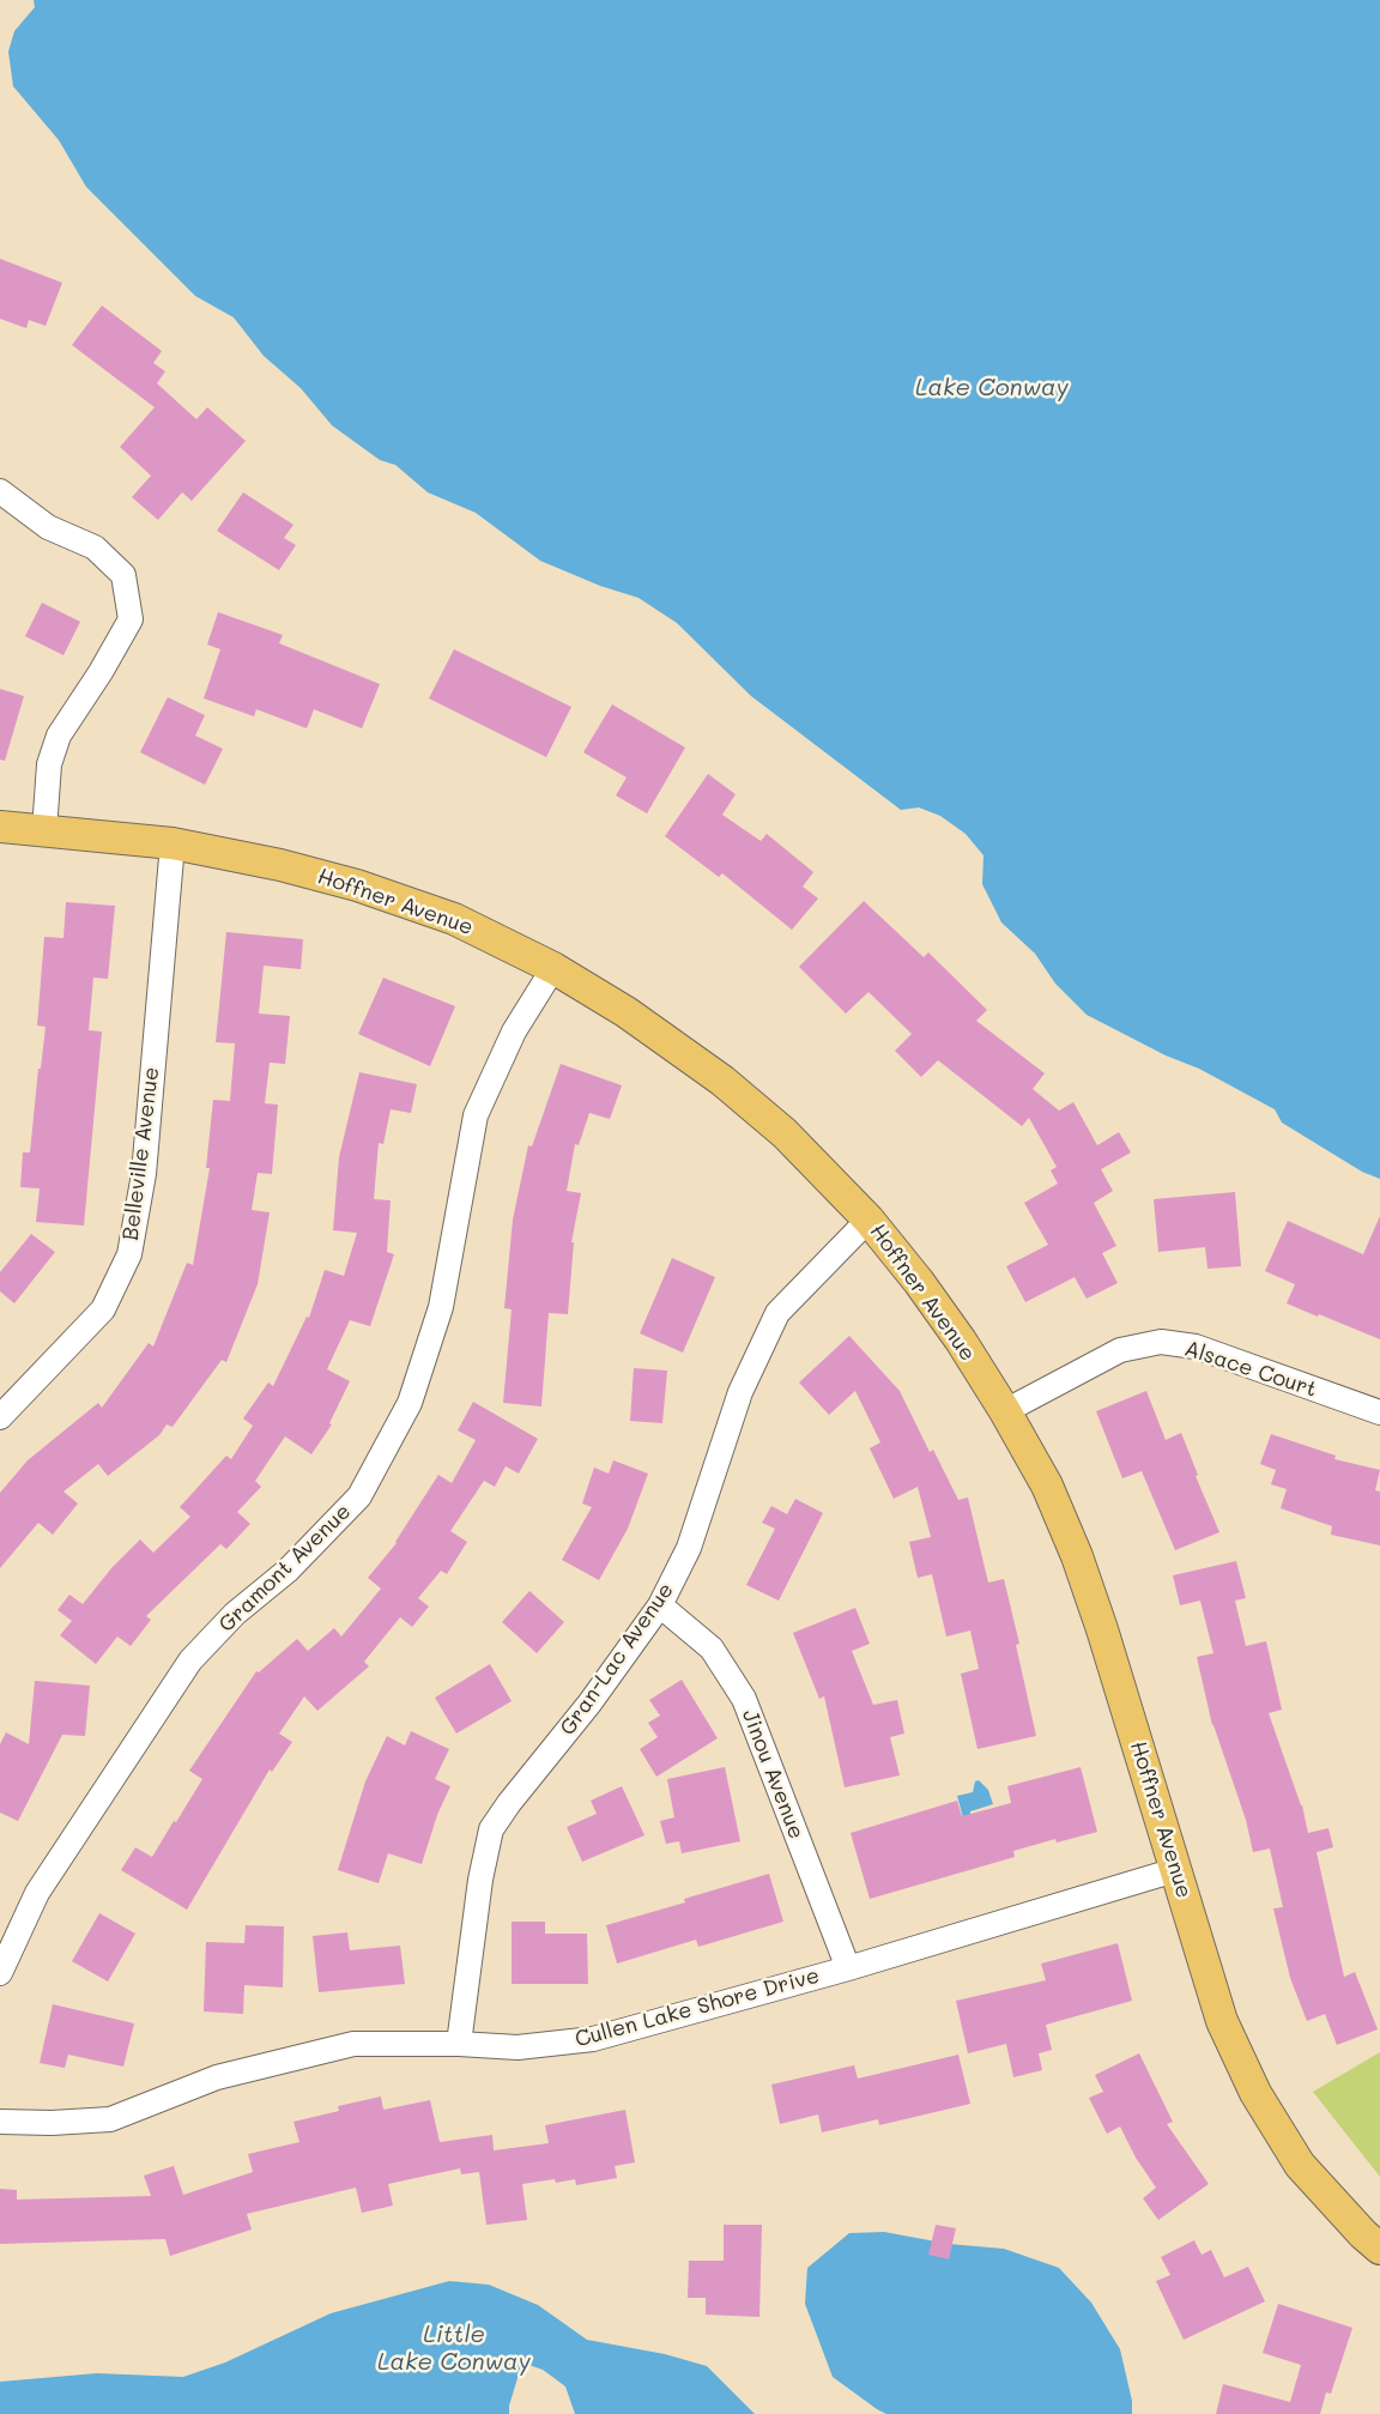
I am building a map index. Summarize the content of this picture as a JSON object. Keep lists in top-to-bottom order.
{
  "streets": {
    "main road": ["Hoffner Avenue"],
    "street": [
      "Belleville Avenue",
      "Alsace Court",
      "Gramont Avenue",
      "Gran-Lac Avenue",
      "Jinou Avenue",
      "Cullen Lake Shore Drive"
    ]
  },
  "crossings": [
    ["Hoffner Avenue", "Belleville Avenue"],
    ["Hoffner Avenue", "Alsace Court"],
    ["Hoffner Avenue", "Gramont Avenue"],
    ["Hoffner Avenue", "Gran-Lac Avenue"],
    ["Hoffner Avenue", "Cullen Lake Shore Drive"],
    ["Gran-Lac Avenue", "Jinou Avenue"],
    ["Gran-Lac Avenue", "Cullen Lake Shore Drive"],
    ["Jinou Avenue", "Cullen Lake Shore Drive"]
  ],
  "water": ["Lake Conway", "Little Lake Conway"]
}
